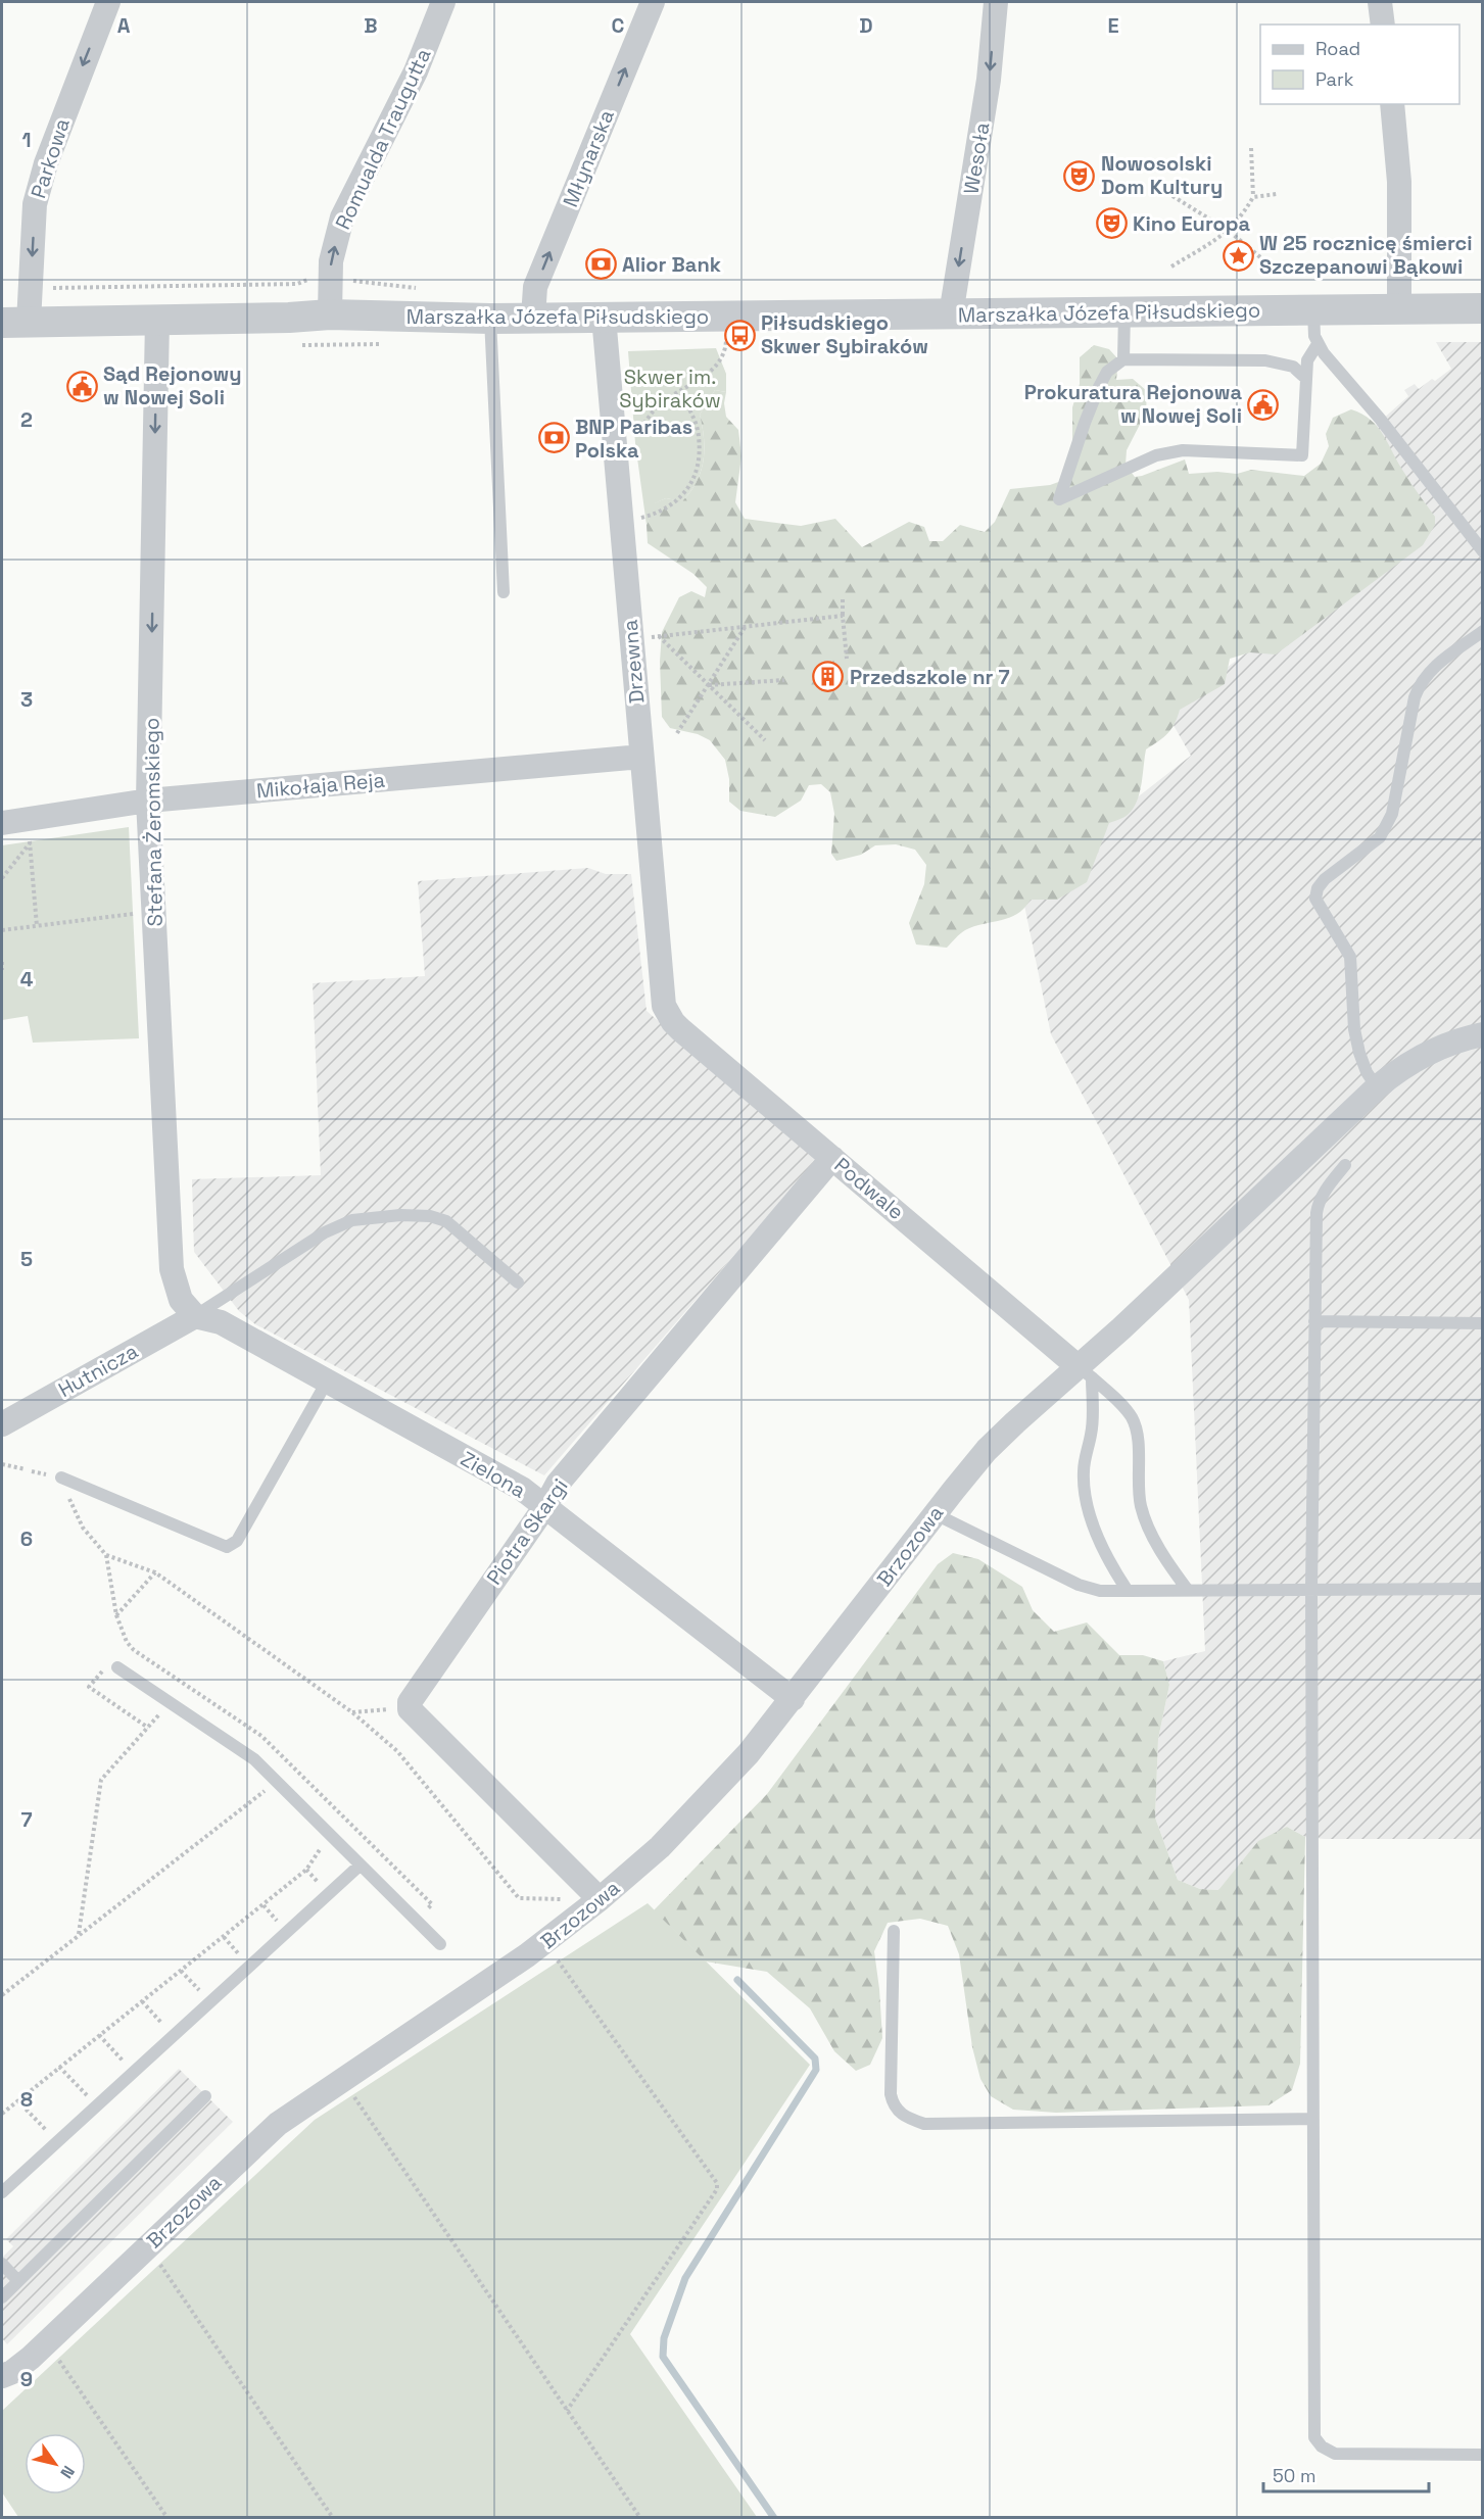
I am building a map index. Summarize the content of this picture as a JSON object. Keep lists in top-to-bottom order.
{
  "streets": {
    "street": [
      "Romualda Traugutta",
      "Parkowa",
      "Młynarska",
      "Wesoła",
      "Marszałka Józefa Piłsudskiego",
      "Drzewna",
      "Mikołaja Reja",
      "Stefana Żeromskiego",
      "Podwale",
      "Hutnicza",
      "Zielona",
      "Piotra Skargi",
      "Brzozowa"
    ]
  },
  "crossings": [
    ["Romualda Traugutta", "Marszałka Józefa Piłsudskiego"],
    ["Parkowa", "Marszałka Józefa Piłsudskiego"],
    ["Młynarska", "Marszałka Józefa Piłsudskiego"],
    ["Wesoła", "Marszałka Józefa Piłsudskiego"],
    ["Marszałka Józefa Piłsudskiego", "Drzewna"],
    ["Marszałka Józefa Piłsudskiego", "Stefana Żeromskiego"],
    ["Drzewna", "Mikołaja Reja"],
    ["Drzewna", "Podwale"],
    ["Mikołaja Reja", "Stefana Żeromskiego"],
    ["Stefana Żeromskiego", "Hutnicza"],
    ["Stefana Żeromskiego", "Zielona"],
    ["Podwale", "Piotra Skargi"],
    ["Podwale", "Brzozowa"],
    ["Hutnicza", "Zielona"],
    ["Zielona", "Piotra Skargi"],
    ["Zielona", "Brzozowa"],
    ["Piotra Skargi", "Brzozowa"]
  ],
  "one_way": [
    "Romualda Traugutta",
    "Parkowa",
    "Młynarska",
    "Wesoła",
    "Stefana Żeromskiego"
  ],
  "parks": ["Skwer im. Sybiraków"],
  "places": {
    "theatre": ["Nowosolski Dom Kultury", "Kino Europa"],
    "place": ["W 25 rocznicę śmierci Szczepanowi Bąkowi"],
    "bank": ["Alior Bank", "BNP Paribas Polska"],
    "bus stop": ["Piłsudskiego Skwer Sybiraków"],
    "public building": ["Sąd Rejonowy w Nowej Soli", "Prokuratura Rejonowa w Nowej Soli"],
    "building": ["Przedszkole nr 7"]
  },
  "legend": ["Road", "Park"],
  "scale_bar": "50 m",
  "north": "bottom right",
  "grid": {
    "columns": [
      "A",
      "B",
      "C",
      "D",
      "E"
    ],
    "rows": [
      "1",
      "2",
      "3",
      "4",
      "5",
      "6",
      "7",
      "8",
      "9"
    ]
  }
}
